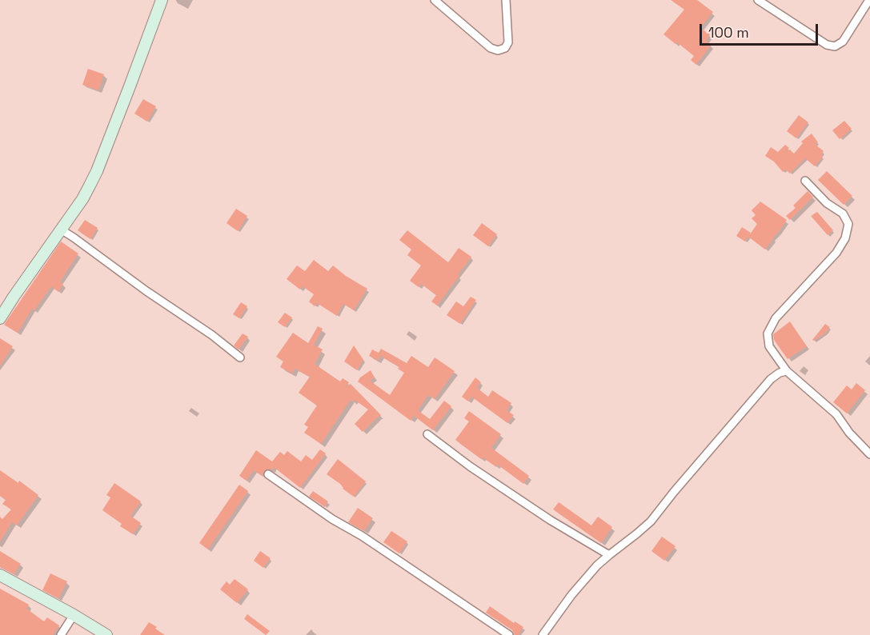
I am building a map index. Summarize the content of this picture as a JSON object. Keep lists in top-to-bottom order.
{
  "scale_bar": "100 m"
}
